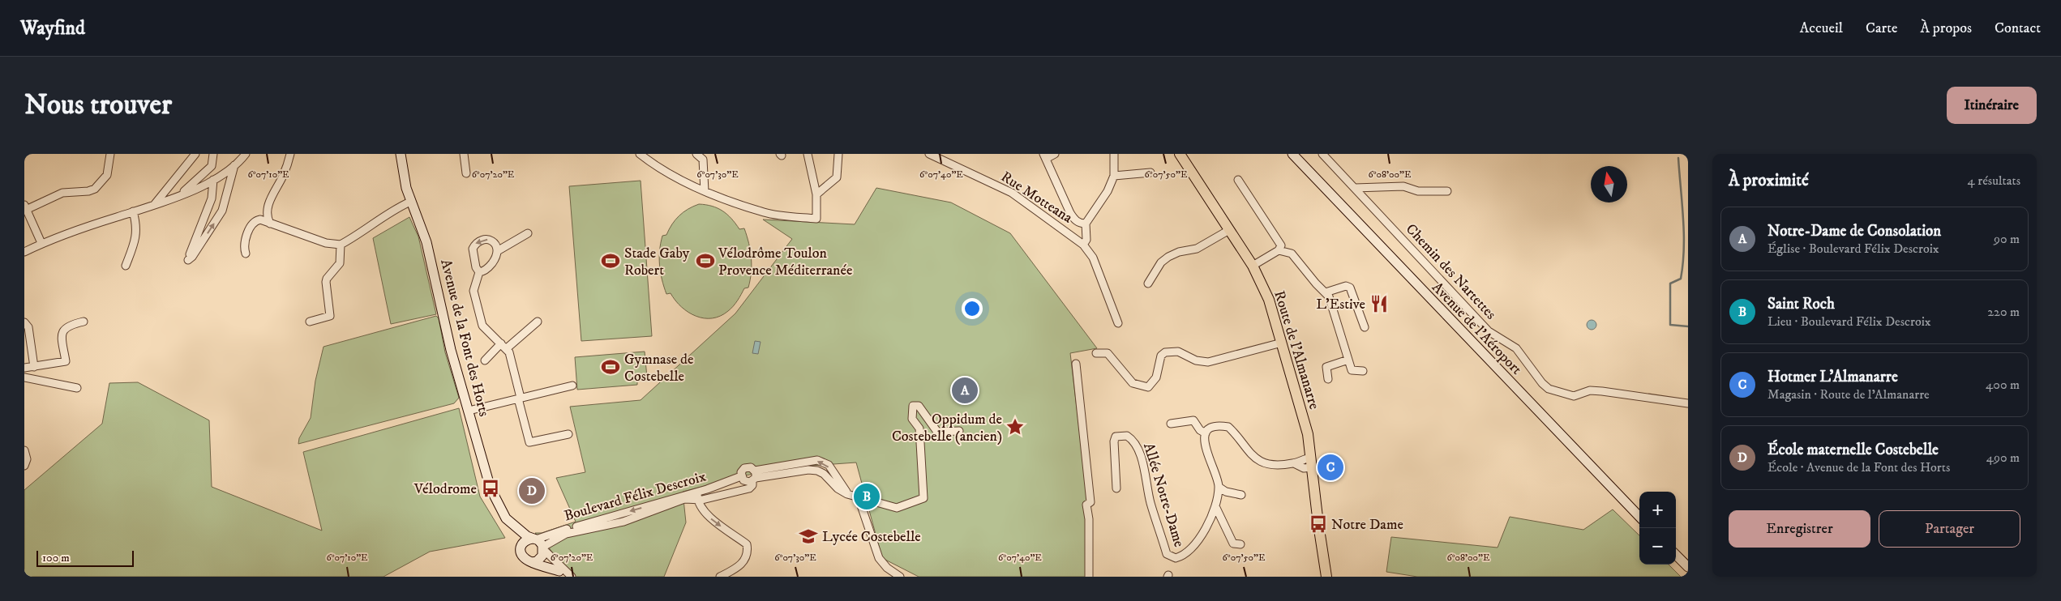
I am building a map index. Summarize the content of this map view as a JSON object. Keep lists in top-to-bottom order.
{
  "streets": {
    "main road": ["Avenue de l'Aéroport", "Avenue de la Font des Horts", "Route de l'Almanarre"],
    "street": [
      "Rue Motteana",
      "Chemin des Nartettes",
      "Allée Notre-Dame",
      "Boulevard Félix Descroix"
    ]
  },
  "crossings": [
    ["Avenue de la Font des Horts", "Boulevard Félix Descroix"]
  ],
  "places": {
    "sports": ["Stade Gaby Robert", "Vélodrôme Toulon Provence Méditerranée", "Gymnase de Costebelle"],
    "restaurant": ["L'Estive"],
    "place": ["Oppidum de Costebelle (ancien)"],
    "bus stop": ["Vélodrome", "Notre Dame"],
    "school or university": ["Lycée Costebelle"]
  },
  "scale_bar": "100 m",
  "north": "top",
  "page": {
    "header": "Wayfind",
    "nav": [
      "Accueil",
      "Carte",
      "À propos",
      "Contact"
    ],
    "buttons": [
      "Itinéraire",
      ["Enregistrer", "Partager"]
    ],
    "title": "Nous trouver",
    "heading": ["À proximité", "4 résultats"],
    "list": [
      {
        "mark": "A",
        "name": "Notre-Dame de Consolation",
        "note": "Église · Boulevard Félix Descroix",
        "value": "90 m"
      },
      {
        "mark": "B",
        "name": "Saint Roch",
        "note": "Lieu · Boulevard Félix Descroix",
        "value": "220 m"
      },
      {
        "mark": "C",
        "name": "Hotmer L'Almanarre",
        "note": "Magasin · Route de l'Almanarre",
        "value": "400 m"
      },
      {
        "mark": "D",
        "name": "École maternelle Costebelle",
        "note": "École · Avenue de la Font des Horts",
        "value": "490 m"
      }
    ],
    "pins": [
      "A",
      "C",
      "D",
      "B"
    ],
    "map_buttons": ["+", "−"],
    "scale": "100 m"
  },
  "coordinates": [
    "6°07'10\"E",
    "6°07'20\"E",
    "6°07'30\"E",
    "6°07'50\"E",
    "6°08'00\"E",
    "6°07'40\"E"
  ]
}
